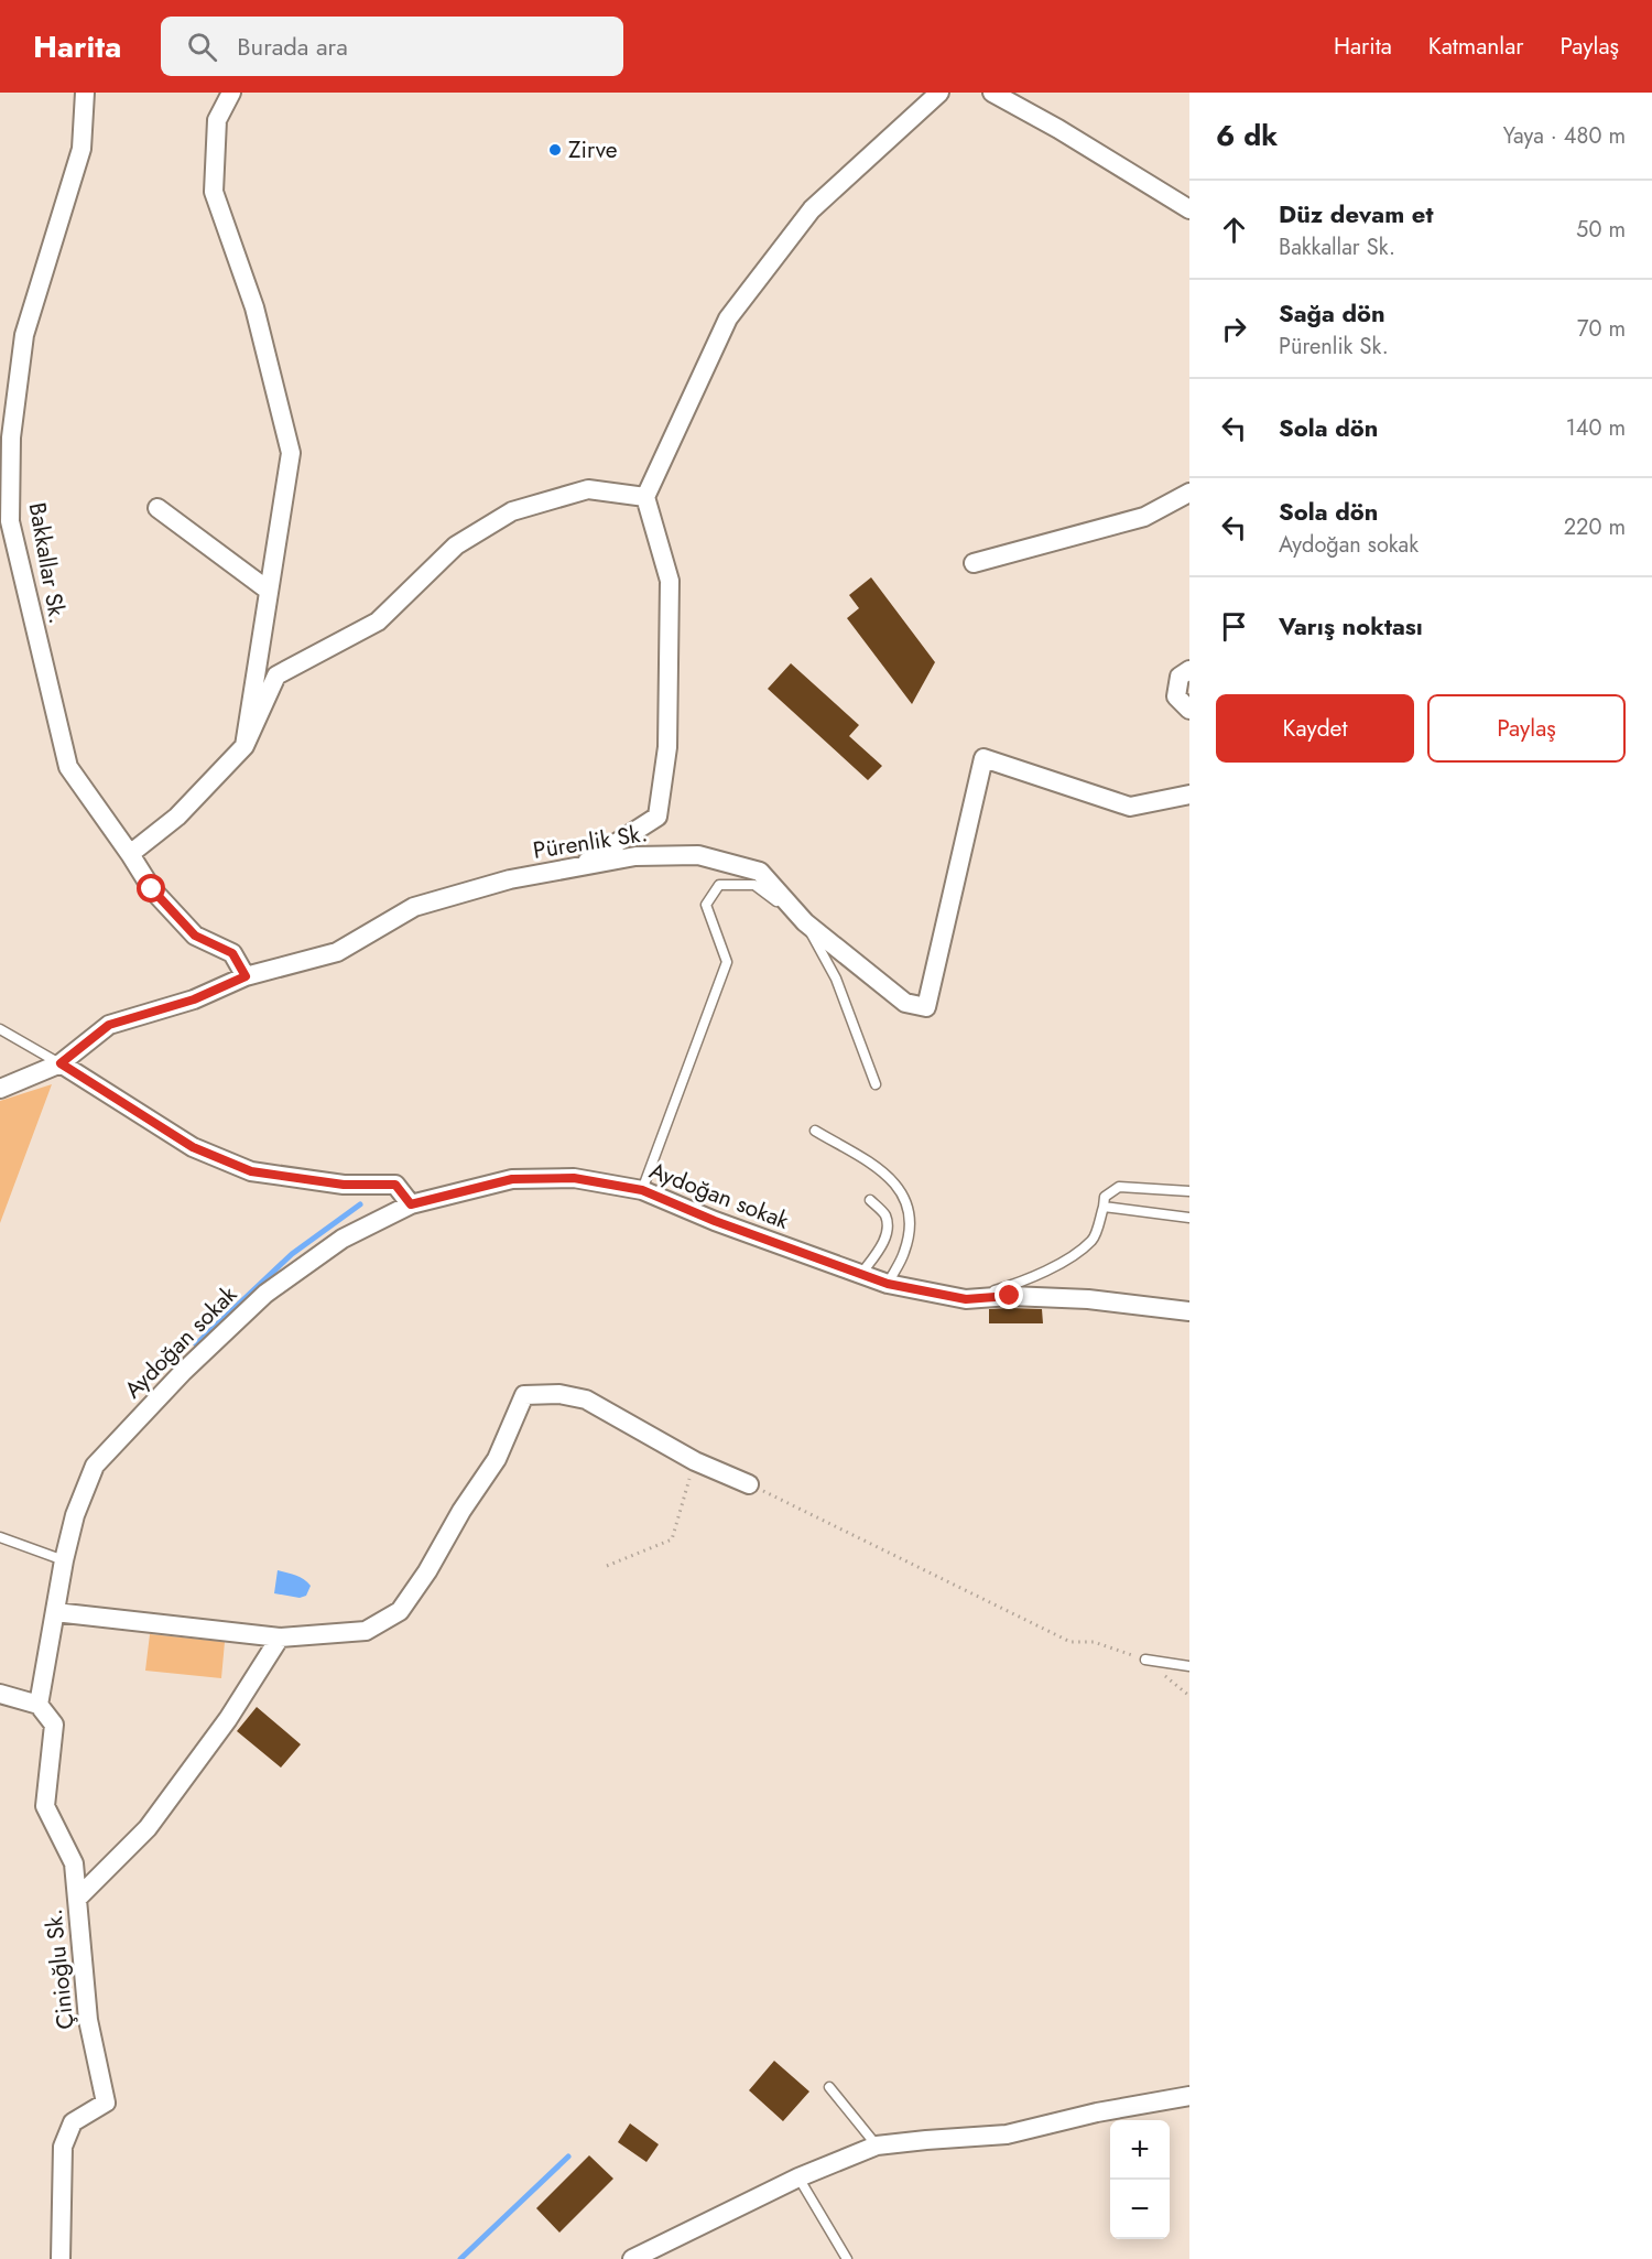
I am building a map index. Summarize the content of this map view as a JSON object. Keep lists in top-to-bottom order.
{
  "streets": {
    "street": [
      "Bakkallar Sk.",
      "Pürenlik Sk.",
      "Aydoğan sokak",
      "Çinioğlu Sk."
    ]
  },
  "crossings": [
    ["Bakkallar Sk.", "Pürenlik Sk."],
    ["Aydoğan sokak", "Çinioğlu Sk."]
  ],
  "places": ["Zirve"],
  "page": {
    "header": "Harita",
    "search": "Burada ara",
    "nav": ["Harita", "Katmanlar", "Paylaş"],
    "heading": ["6 dk", "Yaya · 480 m"],
    "list": [
      ["Düz devam et", "Bakkallar Sk.", "50 m"],
      ["Sağa dön", "Pürenlik Sk.", "70 m"],
      ["Sola dön", "140 m"],
      ["Sola dön", "Aydoğan sokak", "220 m"],
      "Varış noktası"
    ],
    "buttons": ["Kaydet", "Paylaş"],
    "map_buttons": ["+", "−"]
  }
}
